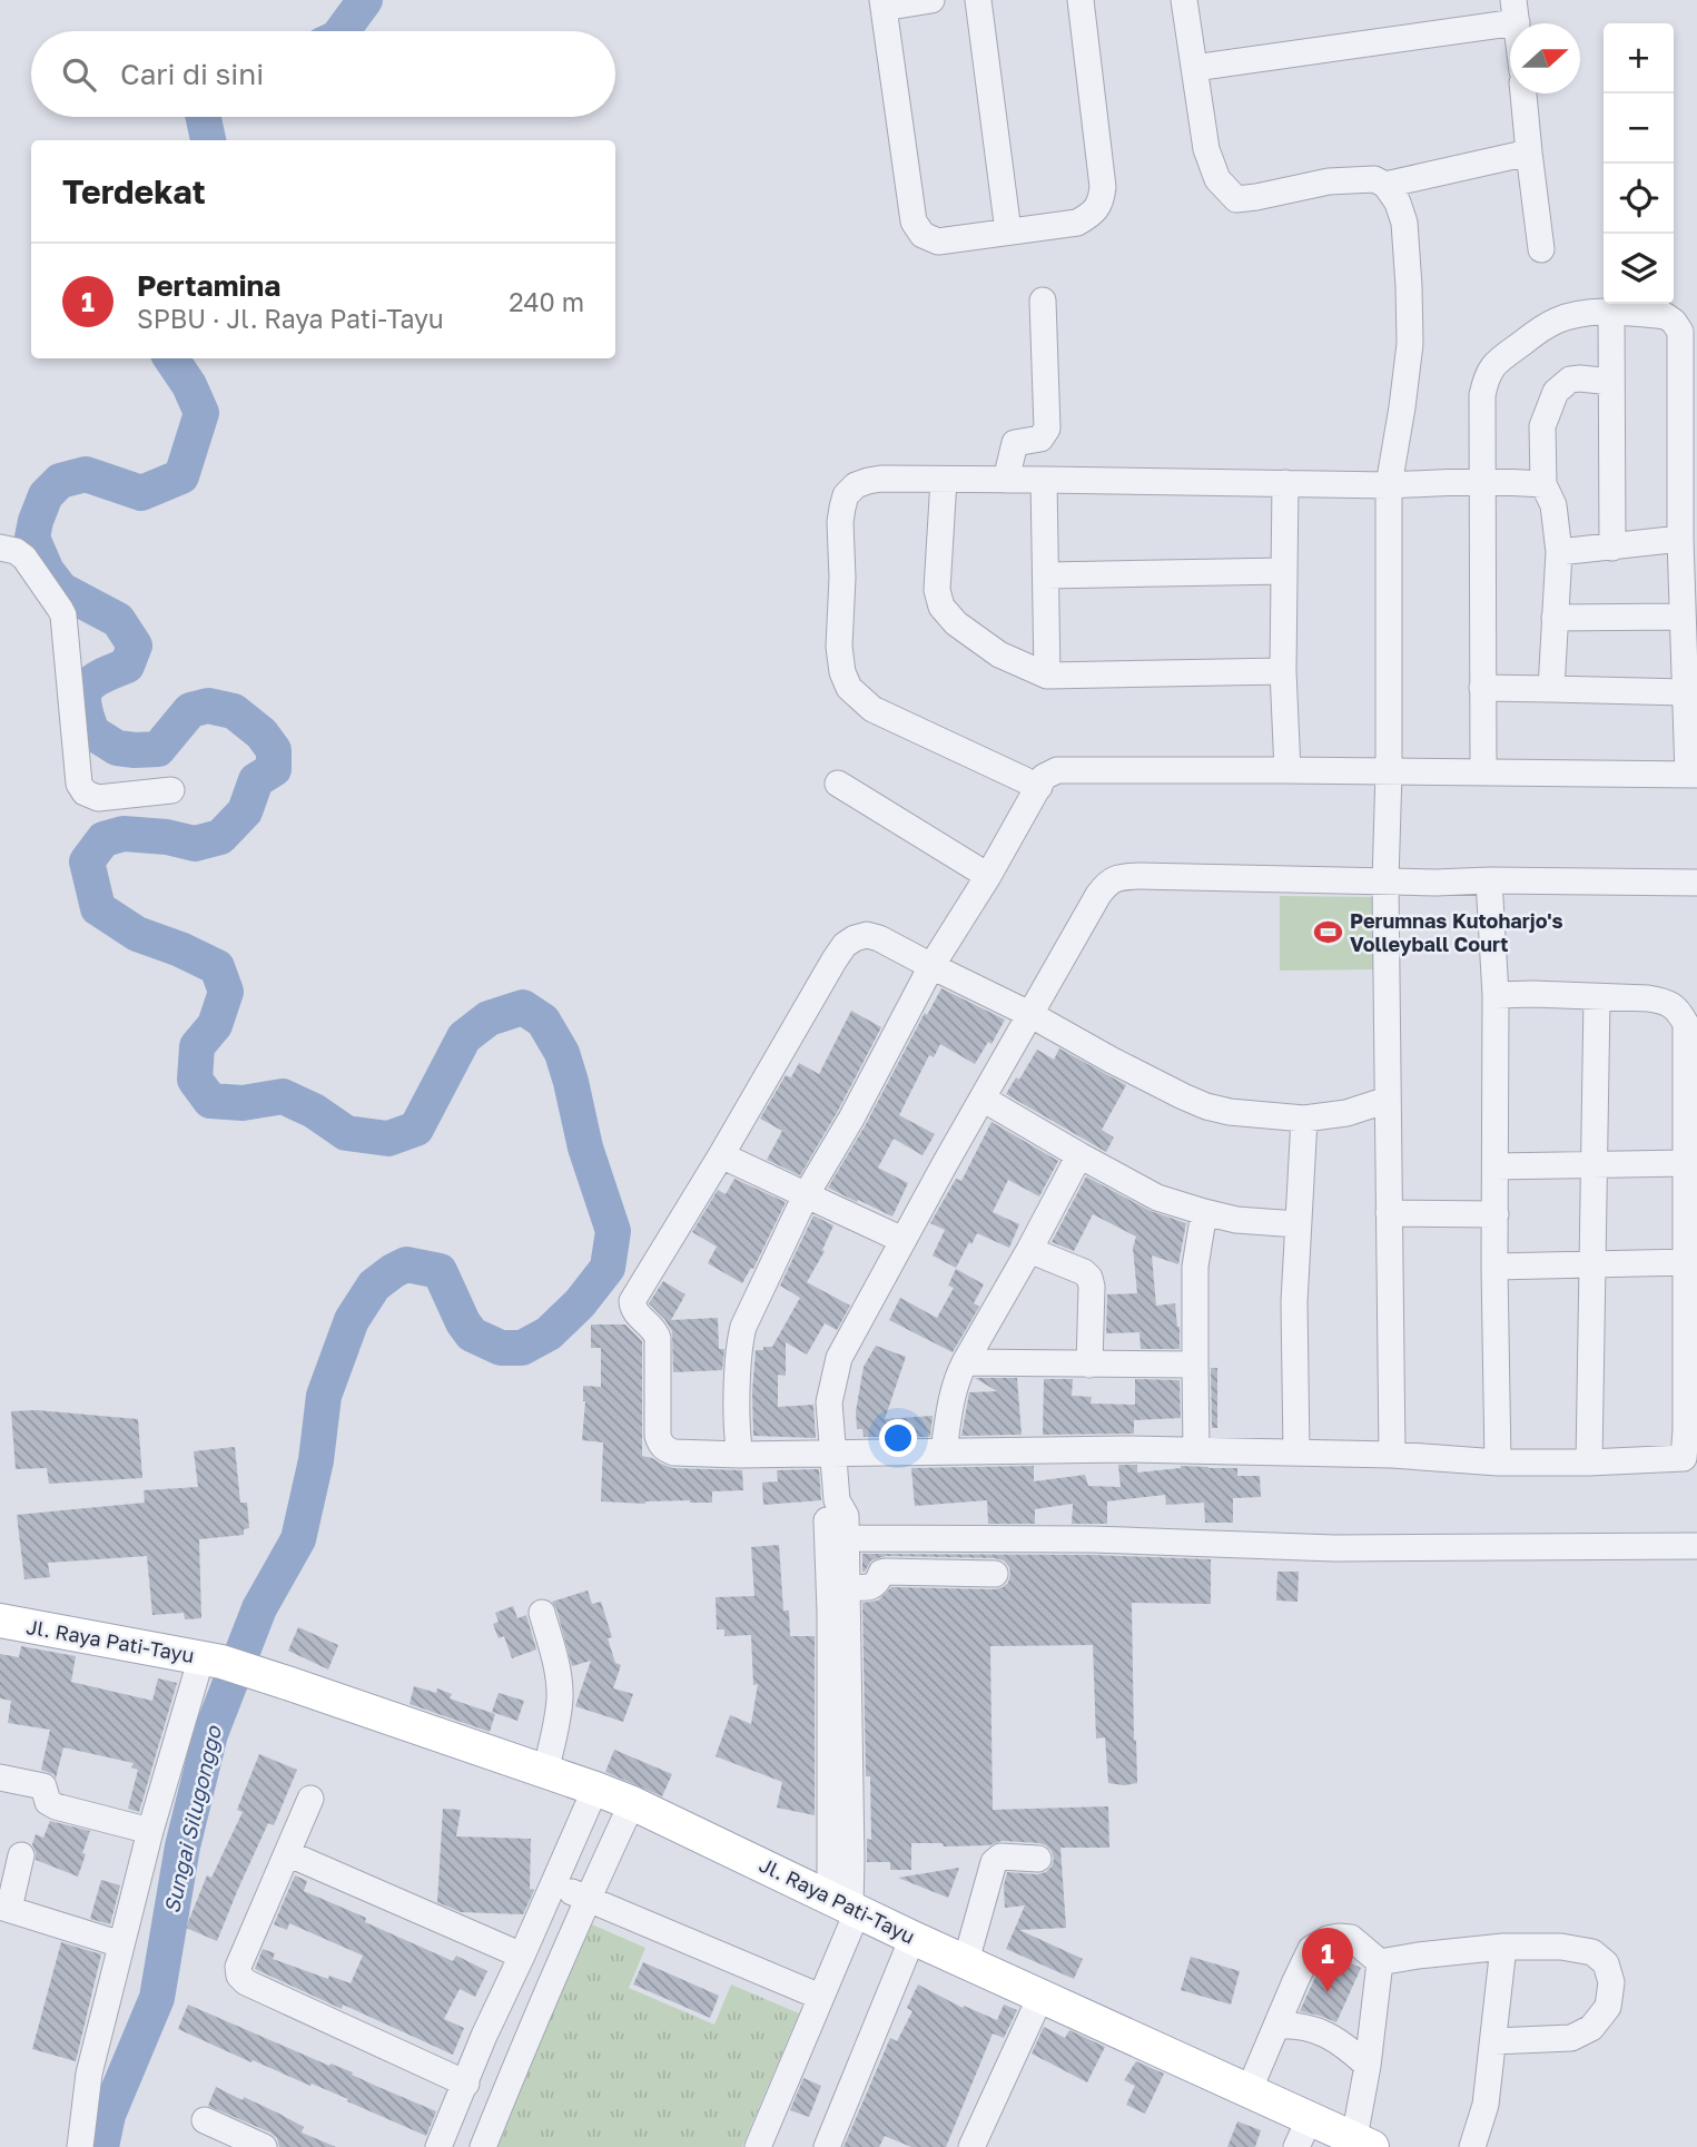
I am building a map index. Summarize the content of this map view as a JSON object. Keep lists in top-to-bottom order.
{
  "streets": {
    "main road": ["Jl. Raya Pati-Tayu"]
  },
  "water": ["Sungai Silugonggo"],
  "places": {
    "sports": ["Perumnas Kutoharjo's Volleyball Court"]
  },
  "north": "right",
  "page": {
    "map_buttons": ["+", "−"],
    "search": "Cari di sini",
    "heading": "Terdekat",
    "list": [
      {
        "mark": "1",
        "name": "Pertamina",
        "note": "SPBU · Jl. Raya Pati-Tayu",
        "value": "240 m"
      }
    ],
    "pins": "1"
  }
}
